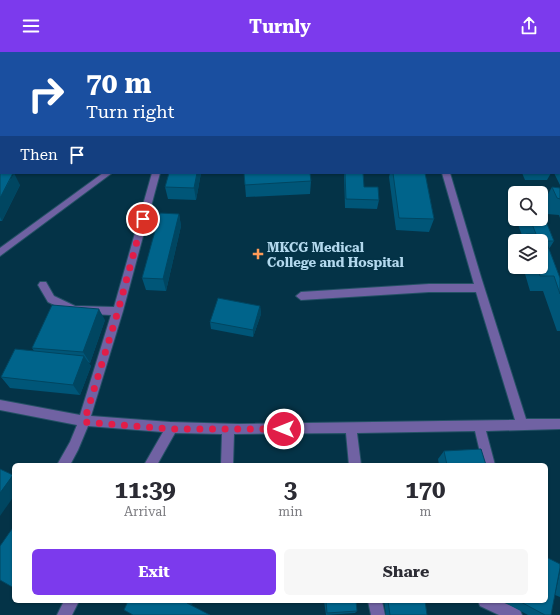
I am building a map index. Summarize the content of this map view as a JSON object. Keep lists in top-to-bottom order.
{
  "places": {
    "health": ["MKCG Medical College and Hospital"]
  },
  "page": {
    "header": "Turnly",
    "turn": ["70 m", "Turn right"],
    "then": "Then",
    "eta": [
      "11:39",
      "Arrival",
      "3",
      "min",
      "170",
      "m"
    ],
    "buttons": ["Exit", "Share"]
  }
}
